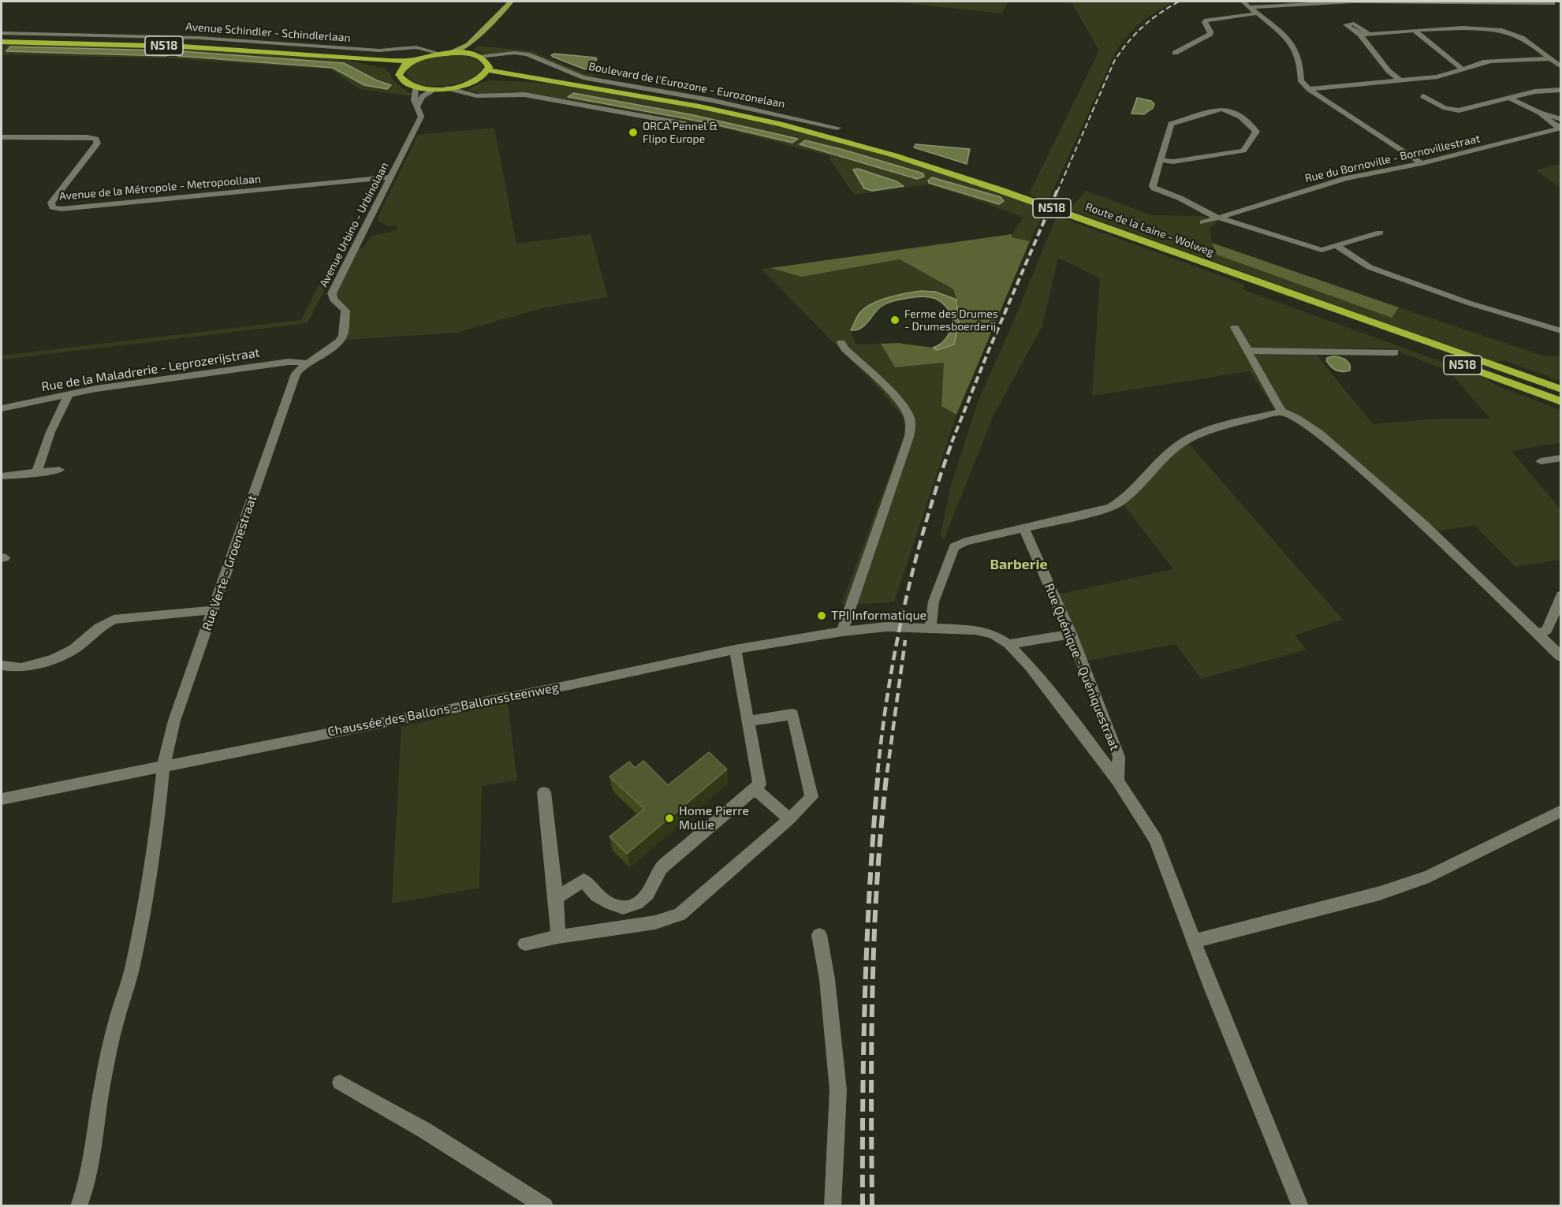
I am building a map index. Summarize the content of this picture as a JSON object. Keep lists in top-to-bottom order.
{
  "streets": {
    "highway": ["N518", "Boulevard de l'Eurozone - Eurozonelaan", "Route de la Laine - Wolweg"],
    "street": [
      "Avenue Schindler - Schindlerlaan",
      "Rue du Bornoville - Bornovillestraat",
      "Avenue de la Métropole - Metropoollaan",
      "Avenue Urbino - Urbinolaan",
      "Rue de la Maladrerie - Leprozerijstraat",
      "Rue Verte - Groenestraat",
      "Rue Quénique - Quéniquestraat",
      "Chaussée des Ballons - Ballonssteenweg"
    ]
  },
  "crossings": [
    ["Avenue Schindler - Schindlerlaan", "N518"],
    ["N518", "Boulevard de l'Eurozone - Eurozonelaan"],
    ["N518", "Avenue Urbino - Urbinolaan"],
    ["Boulevard de l'Eurozone - Eurozonelaan", "Route de la Laine - Wolweg"],
    ["Avenue de la Métropole - Metropoollaan", "Avenue Urbino - Urbinolaan"],
    ["Avenue Urbino - Urbinolaan", "Rue de la Maladrerie - Leprozerijstraat"],
    ["Avenue Urbino - Urbinolaan", "Rue Verte - Groenestraat"],
    ["Rue de la Maladrerie - Leprozerijstraat", "Rue Verte - Groenestraat"],
    ["Rue Verte - Groenestraat", "Chaussée des Ballons - Ballonssteenweg"],
    ["Rue Quénique - Quéniquestraat", "Chaussée des Ballons - Ballonssteenweg"]
  ],
  "districts": ["Barberie"],
  "places": [
    "ORCA Pennel & Flipo Europe",
    "Ferme des Drumes - Drumesboerderij",
    "TPI Informatique",
    "Home Pierre Mullie"
  ]
}
